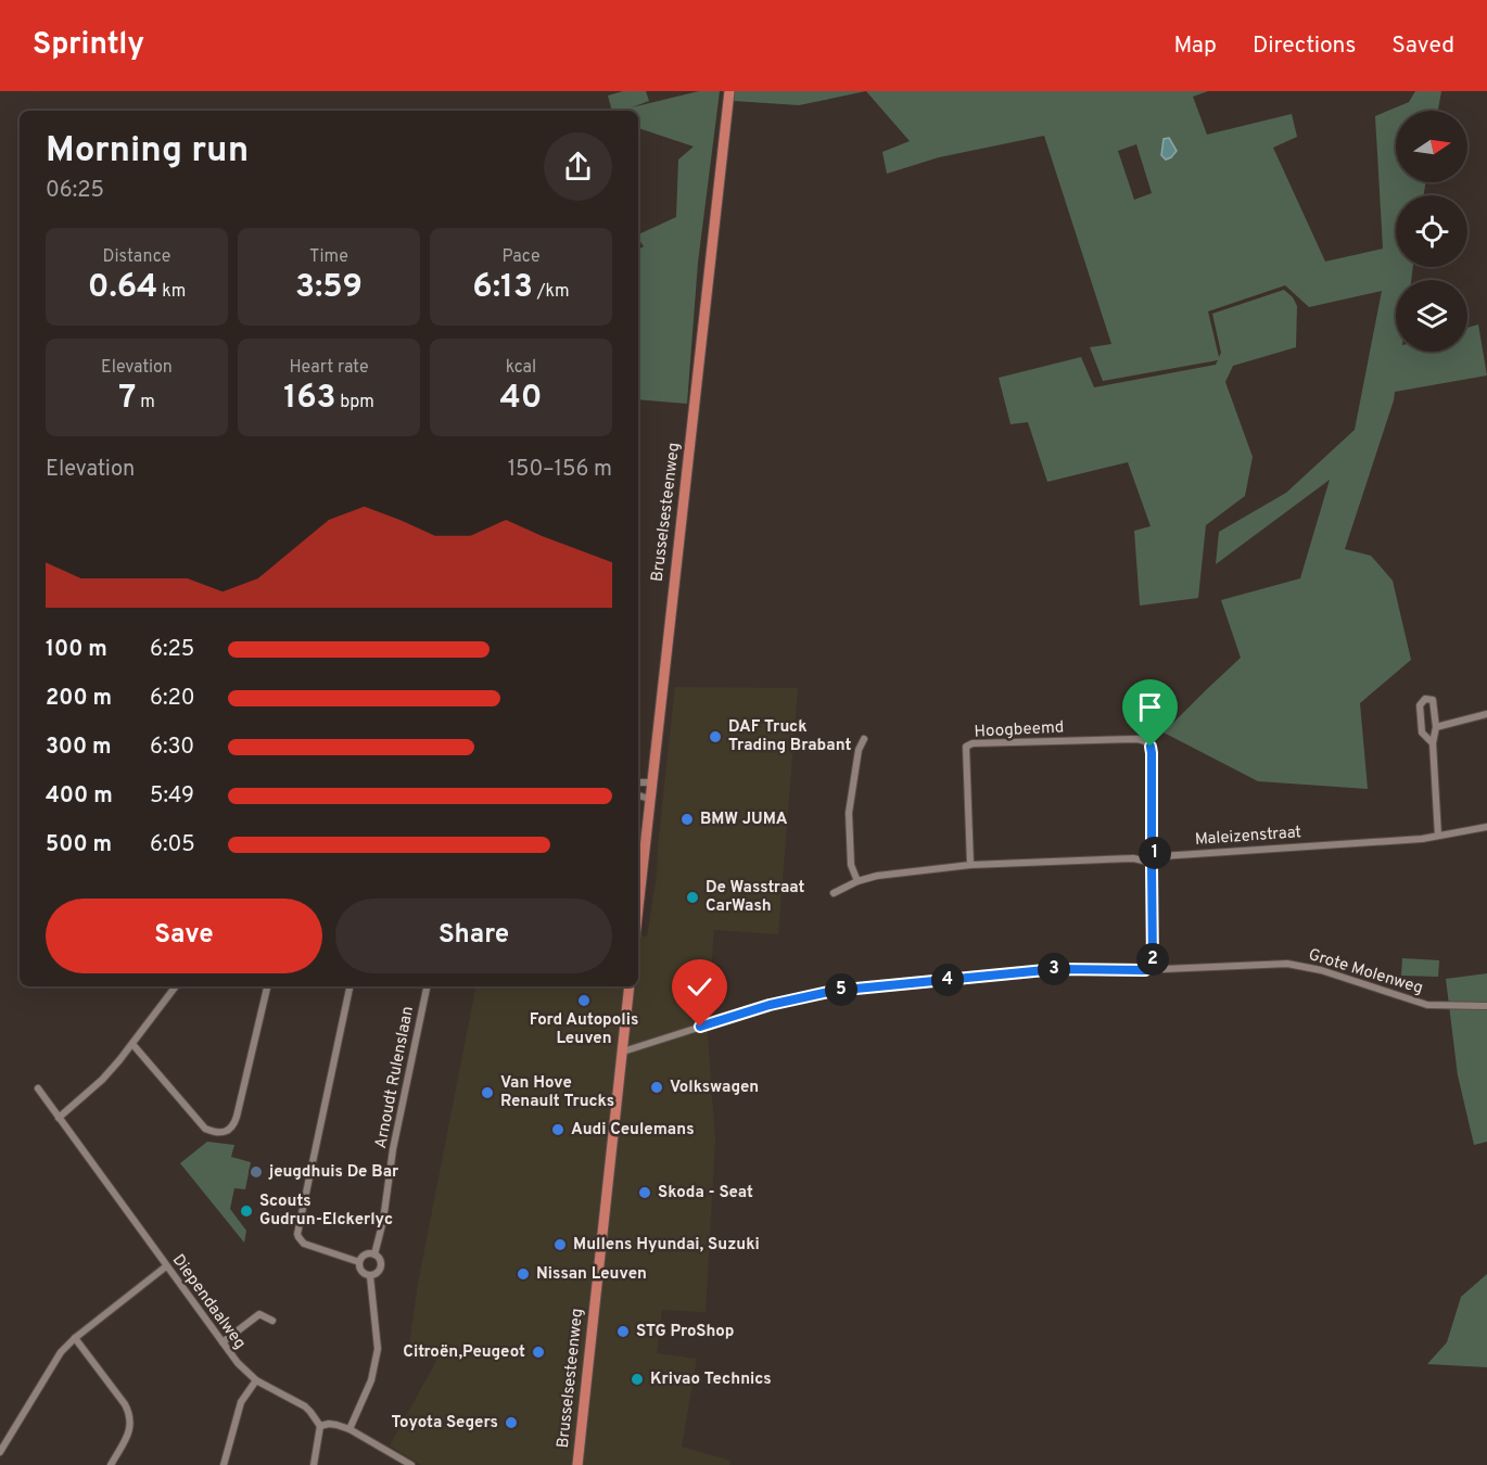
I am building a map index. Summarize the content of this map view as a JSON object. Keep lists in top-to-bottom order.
{
  "streets": {
    "main road": ["Brusselsesteenweg"],
    "street": [
      "Hoogbeemd",
      "Maleizenstraat",
      "Grote Molenweg",
      "Arnoudt Rulenslaan",
      "Diependaalweg"
    ]
  },
  "crossings": [
    ["Brusselsesteenweg", "Grote Molenweg"],
    ["Hoogbeemd", "Maleizenstraat"]
  ],
  "places": [
    "DAF Truck Trading Brabant",
    "BMW JUMA",
    "De Wasstraat CarWash",
    "Ford Autopolis Leuven",
    "Volkswagen",
    "Van Hove Renault Trucks",
    "Audi Ceulemans",
    "jeugdhuis De Bar",
    "Skoda - Seat",
    "Scouts Gudrun-Elckerlyc",
    "Mullens Hyundai, Suzuki",
    "Nissan Leuven",
    "STG ProShop",
    "Citroën,Peugeot",
    "Krivao Technics",
    "Toyota Segers"
  ],
  "north": "right",
  "page": {
    "header": "Sprintly",
    "nav": ["Map", "Directions", "Saved"],
    "heading": ["Morning run", "06:25"],
    "stats": [
      ["Distance", "0.64 km"],
      ["Time", "3:59"],
      ["Pace", "6:13 /km"],
      ["Elevation", "7 m"],
      ["Heart rate", "163 bpm"],
      ["kcal", "40"]
    ],
    "chart": ["Elevation", "150–156 m"],
    "list": [
      {
        "name": "100 m",
        "note": "6:25"
      },
      {
        "name": "200 m",
        "note": "6:20"
      },
      {
        "name": "300 m",
        "note": "6:30"
      },
      {
        "name": "400 m",
        "note": "5:49"
      },
      {
        "name": "500 m",
        "note": "6:05"
      }
    ],
    "pins": [
      "1",
      "2",
      "3",
      "4",
      "5"
    ],
    "buttons": ["Save", "Share"]
  }
}
